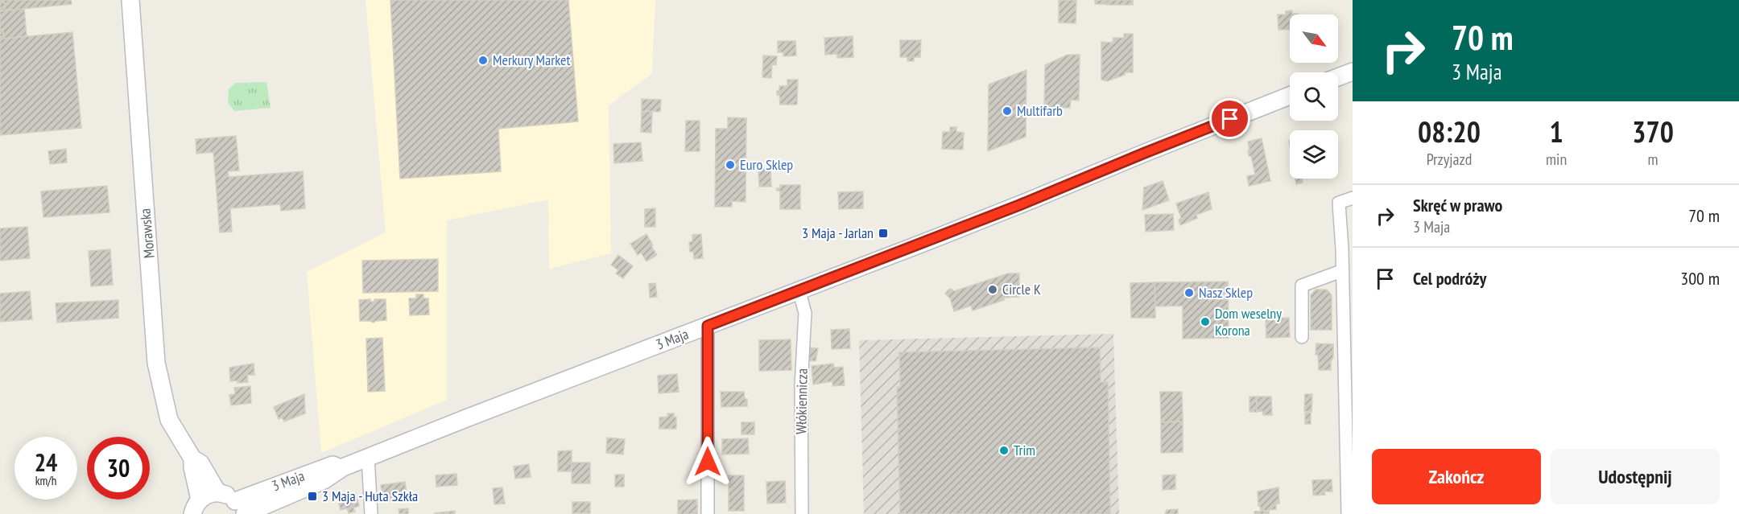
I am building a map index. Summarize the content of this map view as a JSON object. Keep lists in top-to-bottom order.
{
  "streets": {
    "street": ["Morawska", "3 Maja", "Włókiennicza"]
  },
  "crossings": [
    ["3 Maja", "Włókiennicza"]
  ],
  "places": {
    "other": [
      "Merkury Market",
      "Multifarb",
      "Euro Sklep",
      "Circle K",
      "Nasz Sklep",
      "Dom weselny Korona",
      "Trim"
    ],
    "transit": ["3 Maja - Jarlan", "3 Maja - Huta Szkła"]
  },
  "north": "bottom right",
  "page": {
    "turn": ["70 m", "3 Maja"],
    "eta": [
      "08:20",
      "Przyjazd",
      "1",
      "min",
      "370",
      "m"
    ],
    "list": [
      {
        "name": "Skręć w prawo",
        "note": "3 Maja",
        "value": "70 m"
      },
      {
        "name": "Cel podróży",
        "value": "300 m"
      }
    ],
    "speed": "24 km/h",
    "limit": "30",
    "buttons": ["Zakończ", "Udostępnij"]
  }
}
